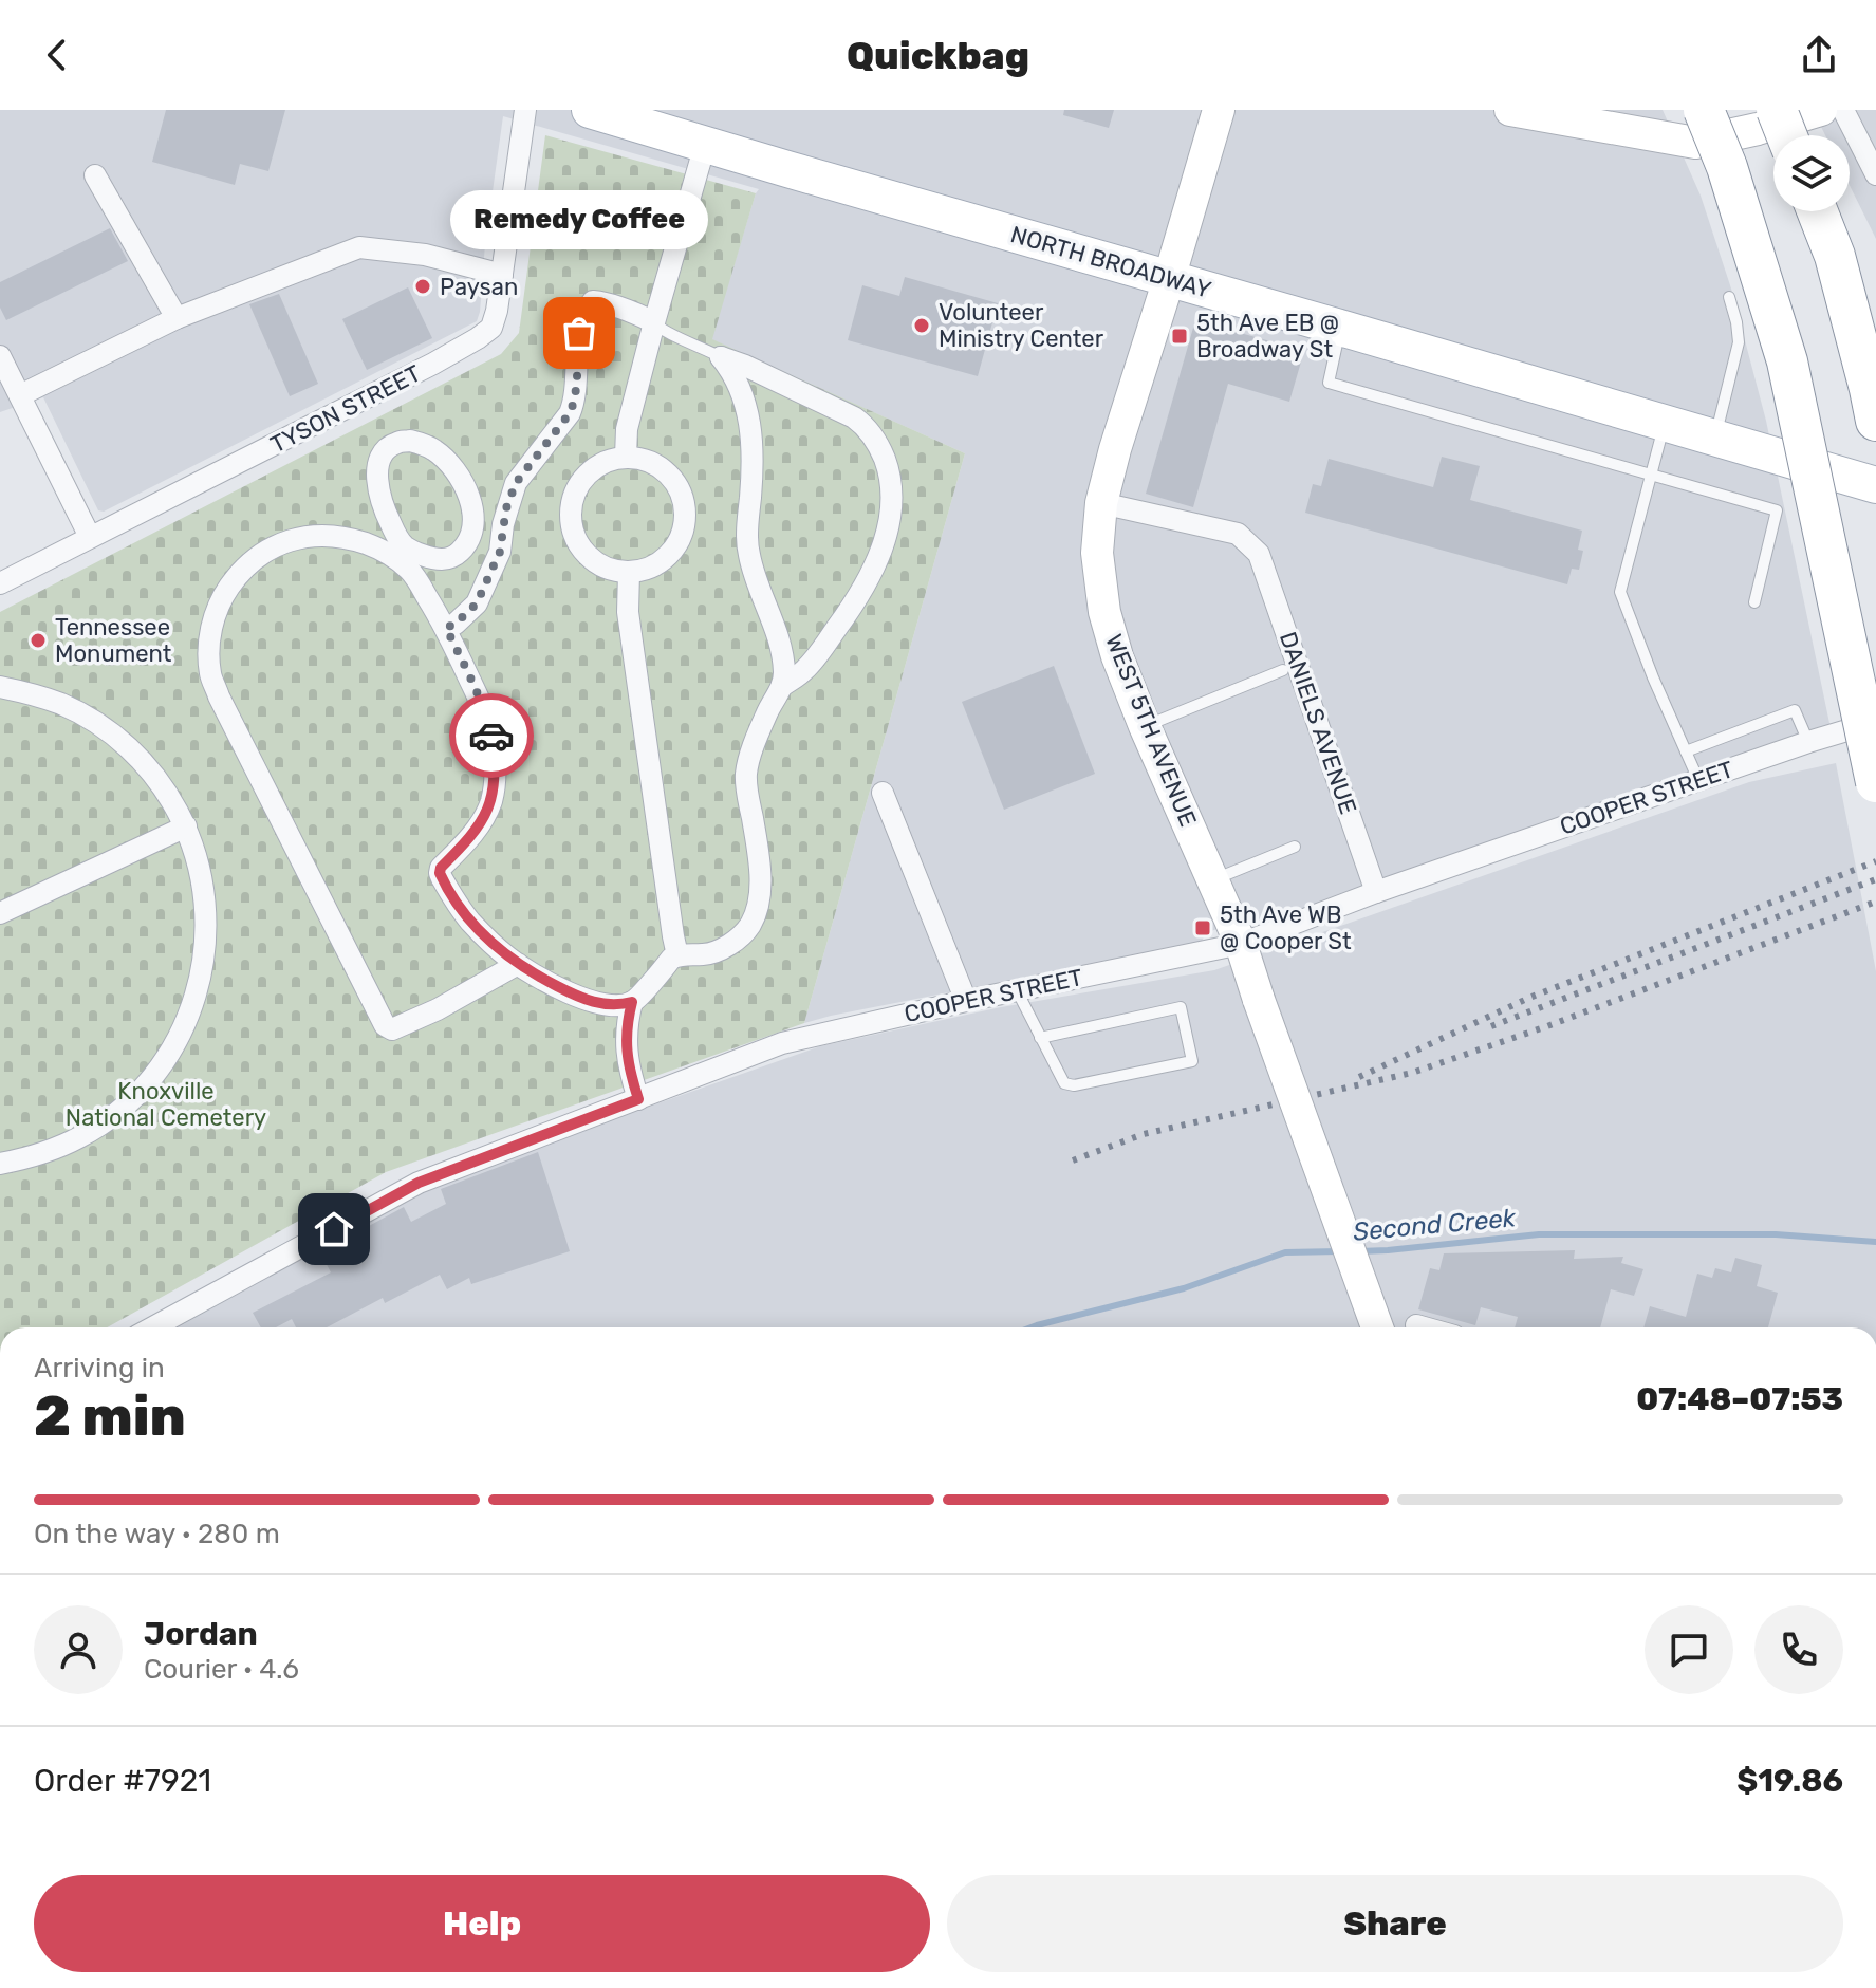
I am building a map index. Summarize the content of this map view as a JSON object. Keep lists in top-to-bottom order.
{
  "streets": {
    "main road": ["NORTH BROADWAY"],
    "street": [
      "TYSON STREET",
      "DANIELS AVENUE",
      "WEST 5TH AVENUE",
      "COOPER STREET"
    ]
  },
  "crossings": [
    ["NORTH BROADWAY", "WEST 5TH AVENUE"],
    ["DANIELS AVENUE", "WEST 5TH AVENUE"],
    ["DANIELS AVENUE", "COOPER STREET"],
    ["WEST 5TH AVENUE", "COOPER STREET"]
  ],
  "water": ["Second Creek"],
  "parks": ["Knoxville National Cemetery"],
  "places": {
    "other": [
      "Paysan",
      "Volunteer Ministry Center",
      "Remedy Coffee",
      "Tennessee Monument"
    ],
    "transit": ["5th Ave EB @ Broadway St", "5th Ave WB @ Cooper St"]
  },
  "page": {
    "header": "Quickbag",
    "bubble": "Remedy Coffee",
    "heading": ["2 min", "Arriving in", "07:48–07:53"],
    "panel": [
      "Jordan",
      "Courier · 4.6",
      "Order #7921",
      "$19.86"
    ],
    "bar": "On the way · 280 m",
    "buttons": ["Help", "Share"]
  }
}
